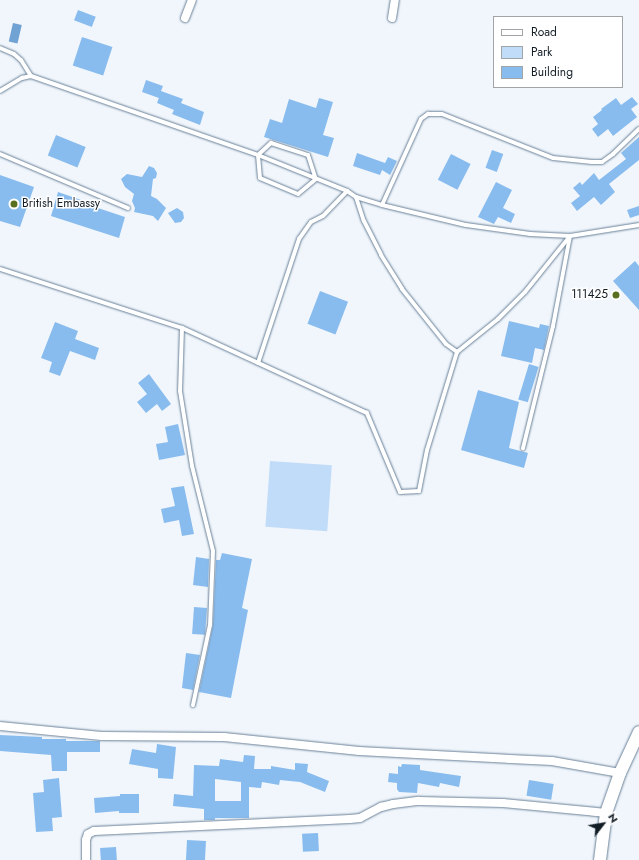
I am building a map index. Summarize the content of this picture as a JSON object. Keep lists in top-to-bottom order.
{
  "places": ["British Embassy", "111425"],
  "legend": ["Road", "Park", "Building"],
  "north": "top right"
}
